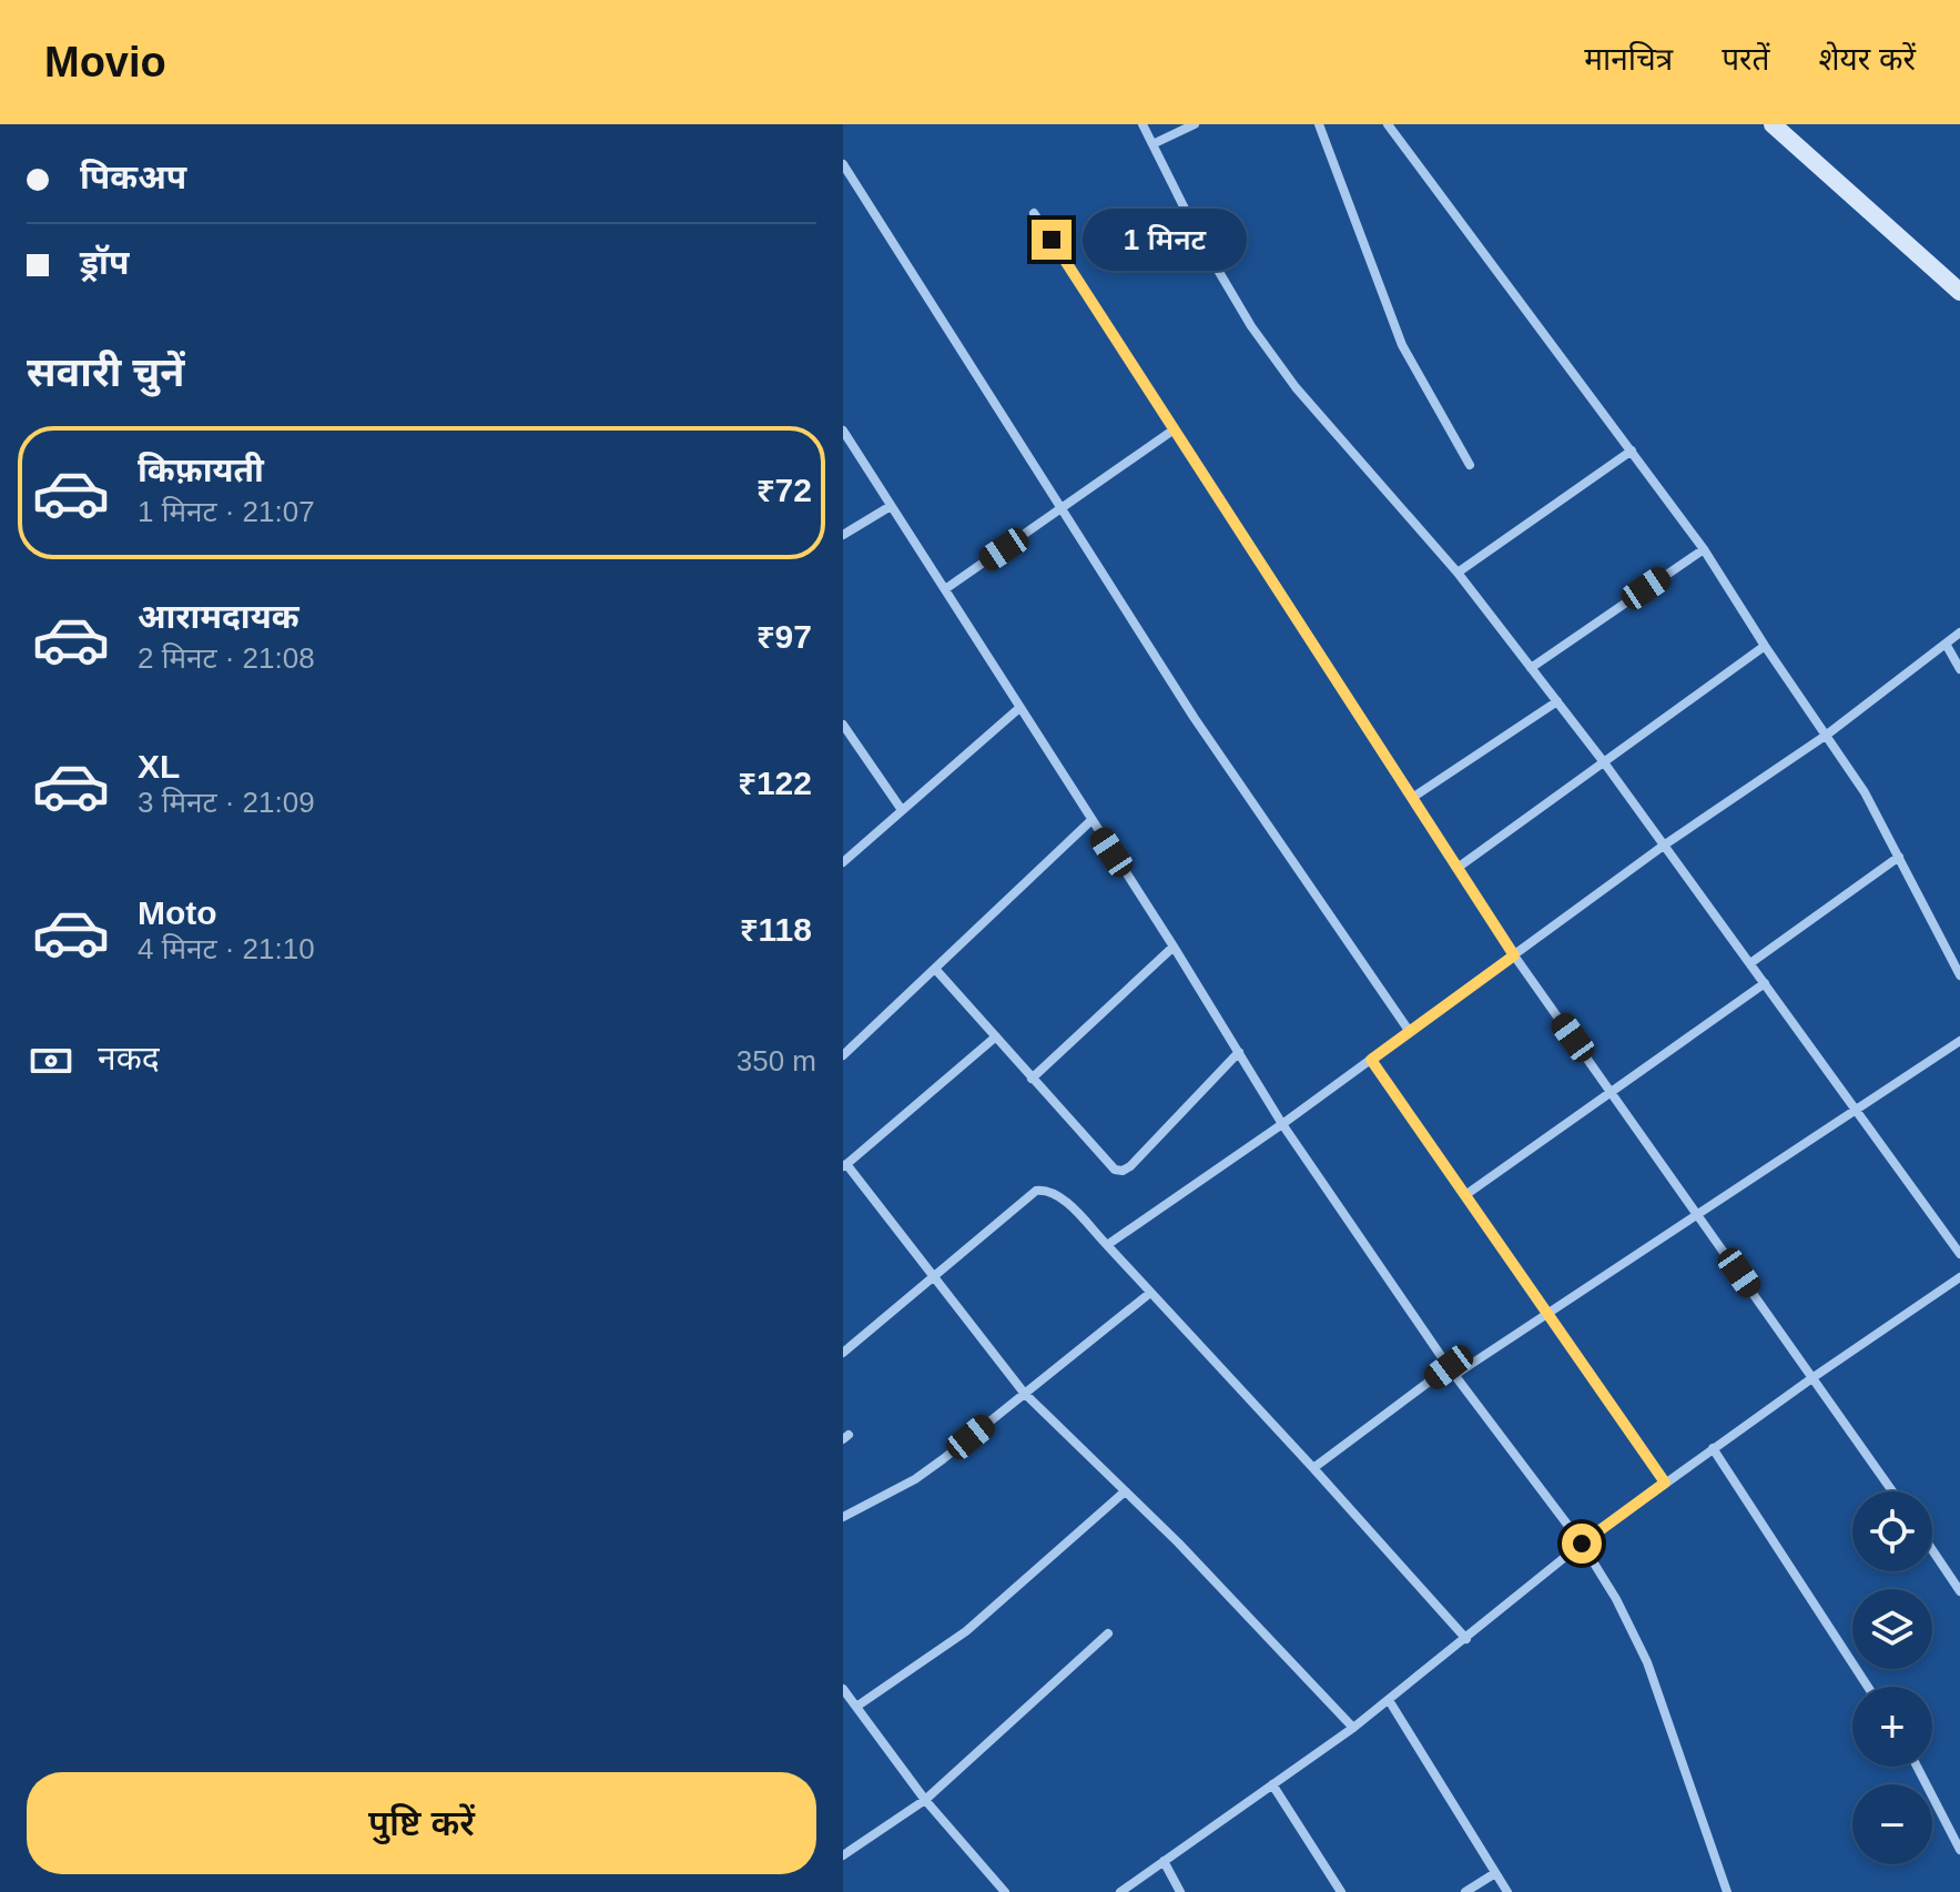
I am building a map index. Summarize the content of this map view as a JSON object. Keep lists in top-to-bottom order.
{
  "page": {
    "header": "Movio",
    "nav": ["मानचित्र", "परतें", "शेयर करें"],
    "banner": ["पिकअप", "ड्रॉप"],
    "bubble": "1 मिनट",
    "heading": "सवारी चुनें",
    "list": [
      {
        "name": "किफ़ायती",
        "note": "1 मिनट · 21:07",
        "value": "₹72"
      },
      {
        "name": "आरामदायक",
        "note": "2 मिनट · 21:08",
        "value": "₹97"
      },
      {
        "name": "XL",
        "note": "3 मिनट · 21:09",
        "value": "₹122"
      },
      {
        "name": "Moto",
        "note": "4 मिनट · 21:10",
        "value": "₹118"
      }
    ],
    "pay": ["नकद", "350 m"],
    "map_buttons": ["+", "−"],
    "buttons": "पुष्टि करें"
  }
}
